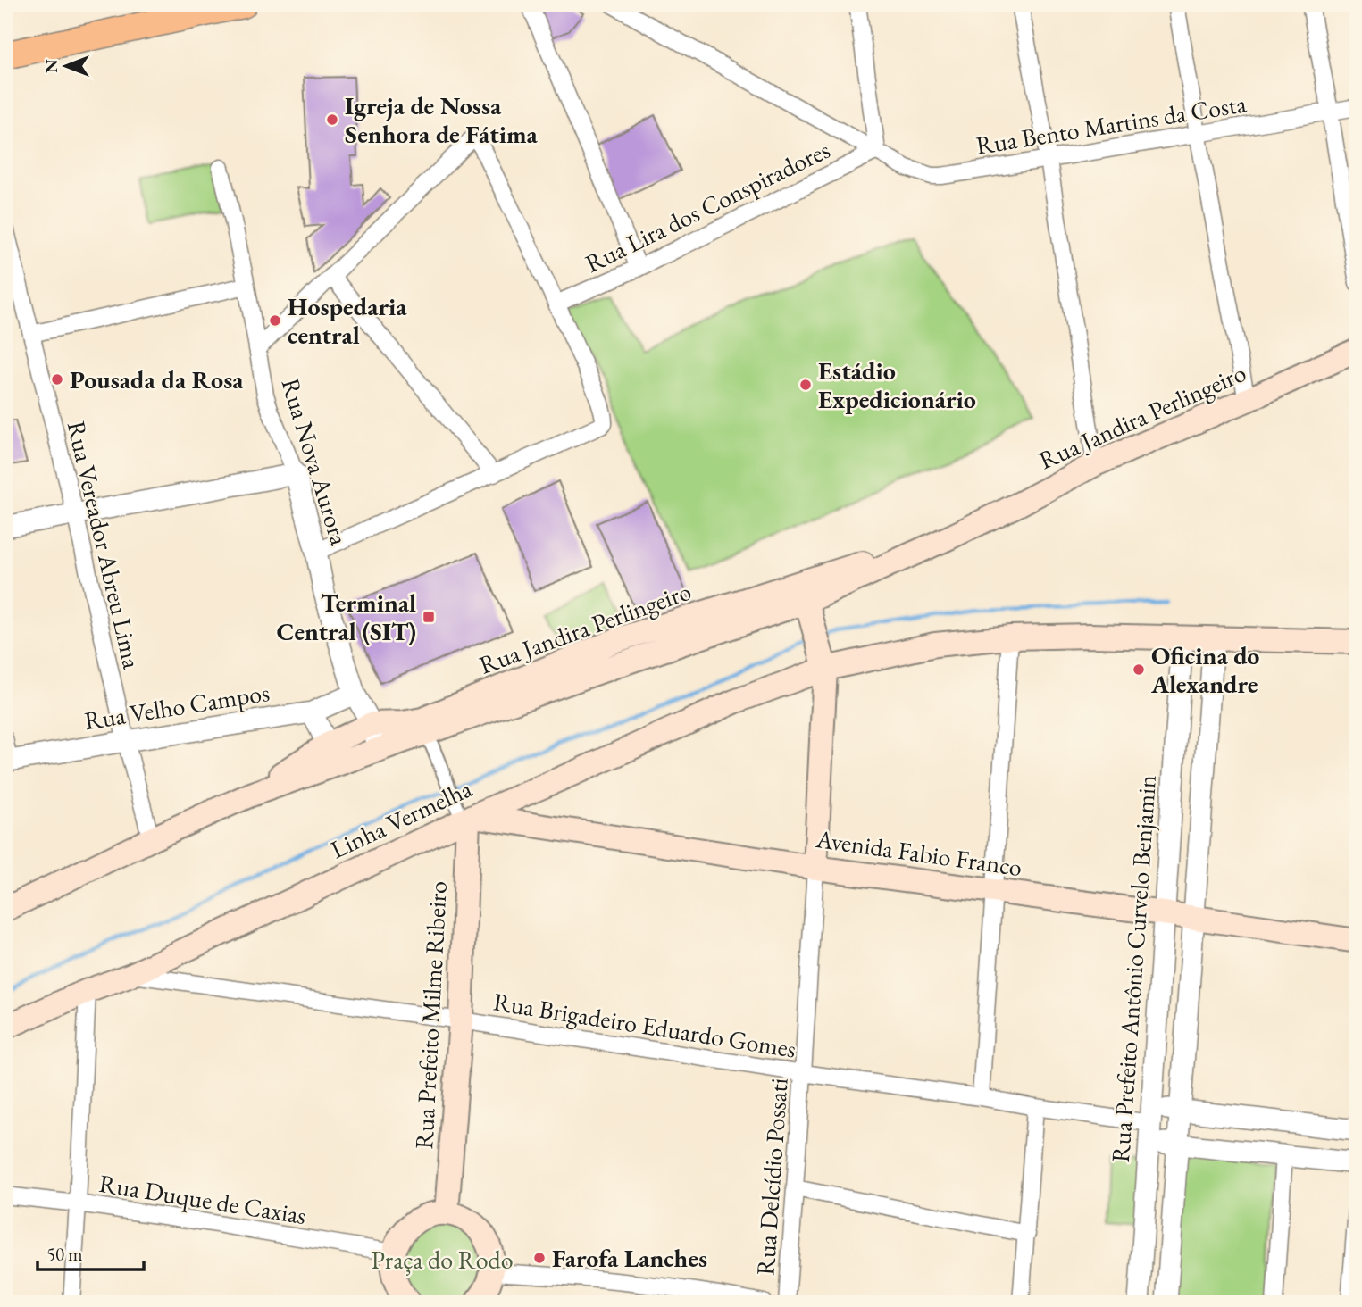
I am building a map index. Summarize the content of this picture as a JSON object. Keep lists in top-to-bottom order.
{
  "streets": {
    "main road": [
      "Rua Jandira Perlingeiro",
      "Linha Vermelha",
      "Avenida Fabio Franco",
      "Rua Prefeito Milme Ribeiro"
    ],
    "street": [
      "Rua Bento Martins da Costa",
      "Rua Lira dos Conspiradores",
      "Rua Nova Aurora",
      "Rua Vereador Abreu Lima",
      "Rua Velho Campos",
      "Rua Prefeito Antônio Curvelo Benjamin",
      "Rua Brigadeiro Eduardo Gomes",
      "Rua Delcídio Possati",
      "Rua Duque de Caxias"
    ]
  },
  "crossings": [
    ["Rua Bento Martins da Costa", "Rua Lira dos Conspiradores"],
    ["Rua Jandira Perlingeiro", "Rua Nova Aurora"],
    ["Rua Jandira Perlingeiro", "Rua Vereador Abreu Lima"],
    ["Rua Nova Aurora", "Rua Velho Campos"],
    ["Rua Vereador Abreu Lima", "Rua Velho Campos"],
    ["Linha Vermelha", "Avenida Fabio Franco"],
    ["Linha Vermelha", "Rua Prefeito Antônio Curvelo Benjamin"],
    ["Linha Vermelha", "Rua Prefeito Milme Ribeiro"],
    ["Linha Vermelha", "Rua Brigadeiro Eduardo Gomes"],
    ["Avenida Fabio Franco", "Rua Prefeito Antônio Curvelo Benjamin"],
    ["Avenida Fabio Franco", "Rua Prefeito Milme Ribeiro"],
    ["Avenida Fabio Franco", "Rua Delcídio Possati"],
    ["Rua Prefeito Antônio Curvelo Benjamin", "Rua Brigadeiro Eduardo Gomes"],
    ["Rua Prefeito Milme Ribeiro", "Rua Brigadeiro Eduardo Gomes"],
    ["Rua Brigadeiro Eduardo Gomes", "Rua Delcídio Possati"]
  ],
  "parks": ["Praça do Rodo"],
  "places": {
    "other": [
      "Igreja de Nossa Senhora de Fátima",
      "Hospedaria central",
      "Pousada da Rosa",
      "Estádio Expedicionário",
      "Oficina do Alexandre",
      "Farofa Lanches"
    ],
    "transit": ["Terminal Central (SIT)"]
  },
  "scale_bar": "50 m",
  "north": "left"
}
